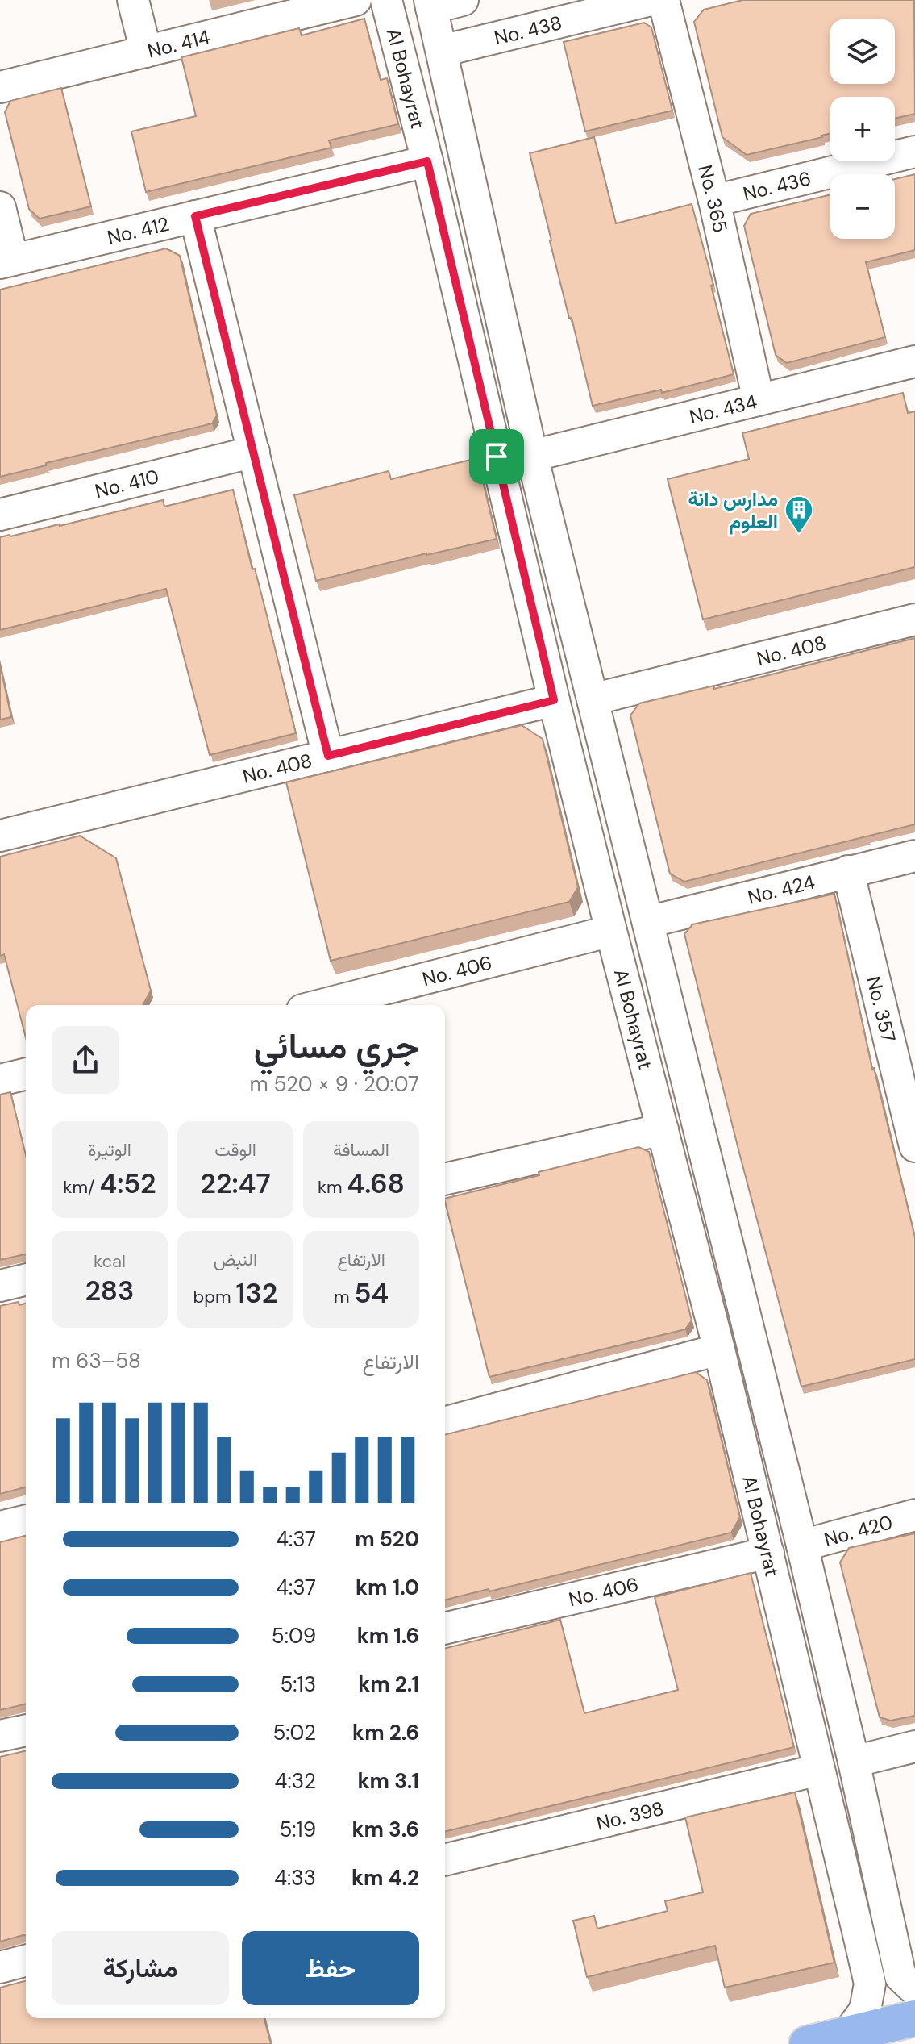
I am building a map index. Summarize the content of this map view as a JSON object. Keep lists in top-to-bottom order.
{
  "streets": {
    "street": [
      "No. 438",
      "No. 414",
      "Al Bohayrat",
      "No. 436",
      "No. 365",
      "No. 412",
      "No. 434",
      "No. 410",
      "No. 408",
      "No. 424",
      "No. 406",
      "No. 357",
      "No. 420",
      "No. 398"
    ]
  },
  "crossings": [
    ["No. 438", "Al Bohayrat"],
    ["Al Bohayrat", "No. 412"],
    ["Al Bohayrat", "No. 434"],
    ["Al Bohayrat", "No. 408"],
    ["Al Bohayrat", "No. 424"],
    ["Al Bohayrat", "No. 406"],
    ["Al Bohayrat", "No. 420"],
    ["Al Bohayrat", "No. 398"],
    ["No. 436", "No. 365"],
    ["No. 365", "No. 434"],
    ["No. 424", "No. 357"]
  ],
  "places": {
    "building": ["مدارس دانة العلوم"]
  },
  "page": {
    "map_buttons": ["+", "−"],
    "heading": ["جري مسائي", "20:07 · 9 × 520 m"],
    "stats": [
      ["المسافة", "4.68 km"],
      ["الوقت", "22:47"],
      ["الوتيرة", "4:52 /km"],
      ["الارتفاع", "54 m"],
      ["النبض", "132 bpm"],
      ["kcal", "283"]
    ],
    "chart": ["الارتفاع", "58–63 m"],
    "list": [
      {
        "name": "520 m",
        "note": "4:37"
      },
      {
        "name": "1.0 km",
        "note": "4:37"
      },
      {
        "name": "1.6 km",
        "note": "5:09"
      },
      {
        "name": "2.1 km",
        "note": "5:13"
      },
      {
        "name": "2.6 km",
        "note": "5:02"
      },
      {
        "name": "3.1 km",
        "note": "4:32"
      },
      {
        "name": "3.6 km",
        "note": "5:19"
      },
      {
        "name": "4.2 km",
        "note": "4:33"
      }
    ],
    "buttons": ["حفظ", "مشاركة"]
  }
}
